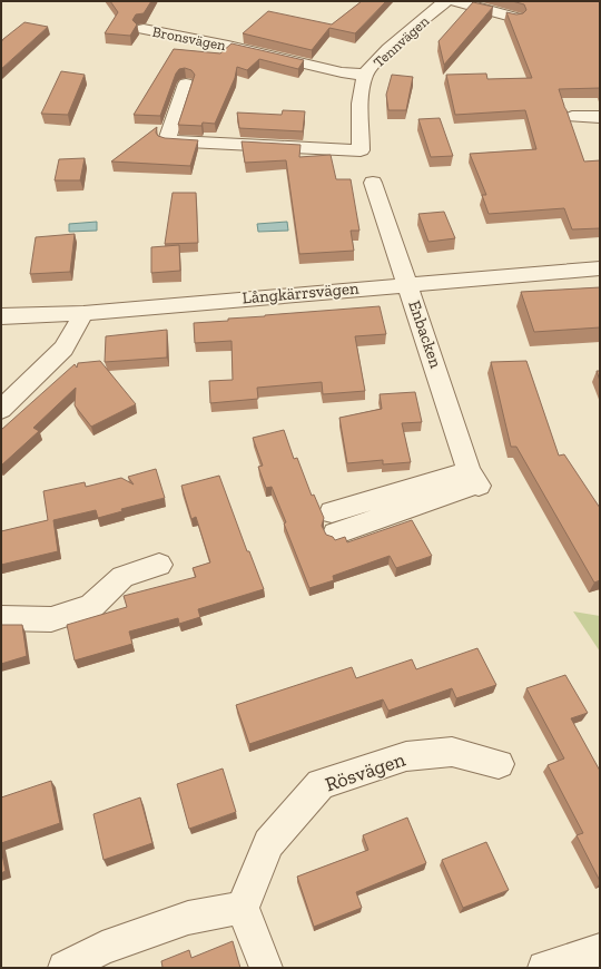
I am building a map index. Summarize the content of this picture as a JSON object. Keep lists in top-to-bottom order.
{
  "streets": {
    "street": [
      "Bronsvägen",
      "Tennvägen",
      "Långkärrsvägen",
      "Enbacken",
      "Rösvägen"
    ]
  },
  "crossings": [
    ["Bronsvägen", "Tennvägen"],
    ["Långkärrsvägen", "Enbacken"]
  ]
}
